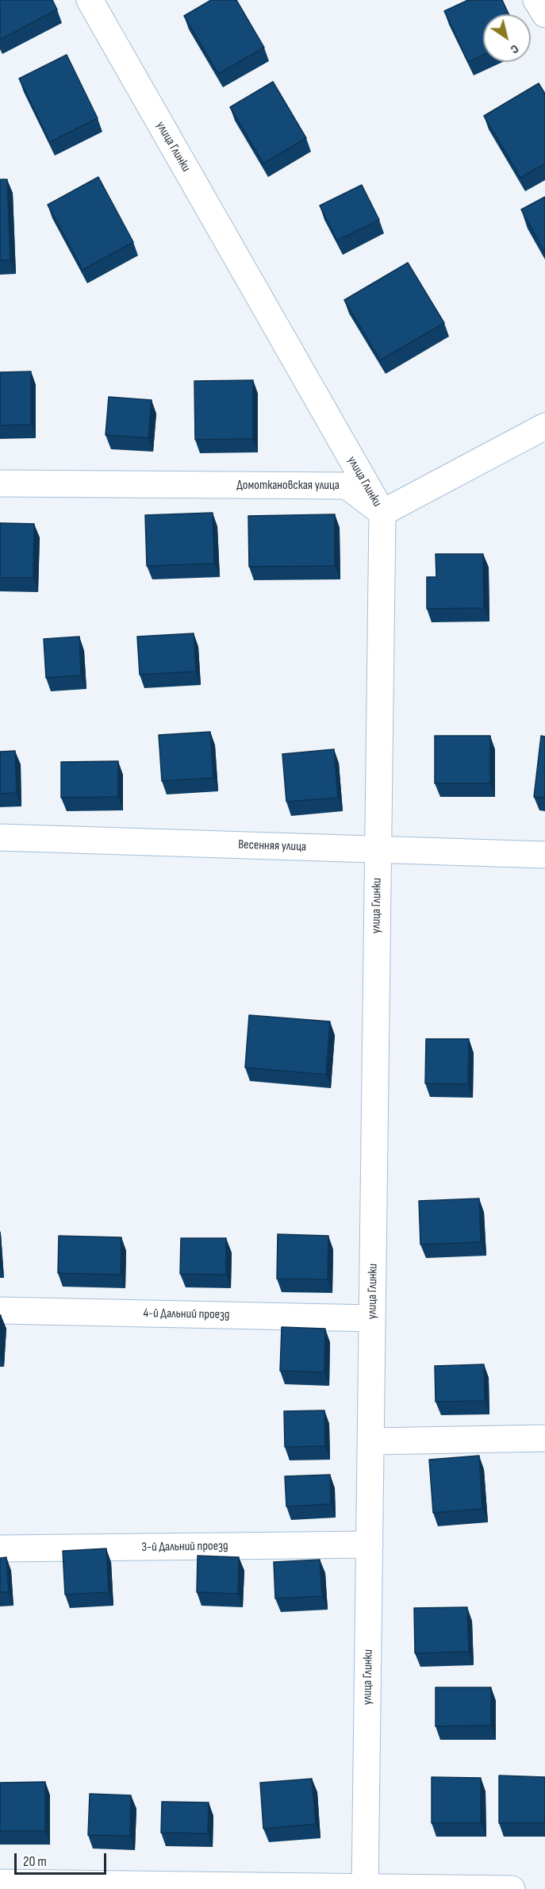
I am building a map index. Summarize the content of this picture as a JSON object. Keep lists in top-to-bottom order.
{
  "streets": {
    "street": [
      "улица Глинки",
      "Домоткановская улица",
      "Весенняя улица",
      "4-й Дальний проезд",
      "3-й Дальний проезд"
    ]
  },
  "crossings": [
    ["улица Глинки", "Домоткановская улица"],
    ["улица Глинки", "Весенняя улица"],
    ["улица Глинки", "4-й Дальний проезд"],
    ["улица Глинки", "3-й Дальний проезд"]
  ],
  "scale_bar": "20 m",
  "north": "bottom right"
}
